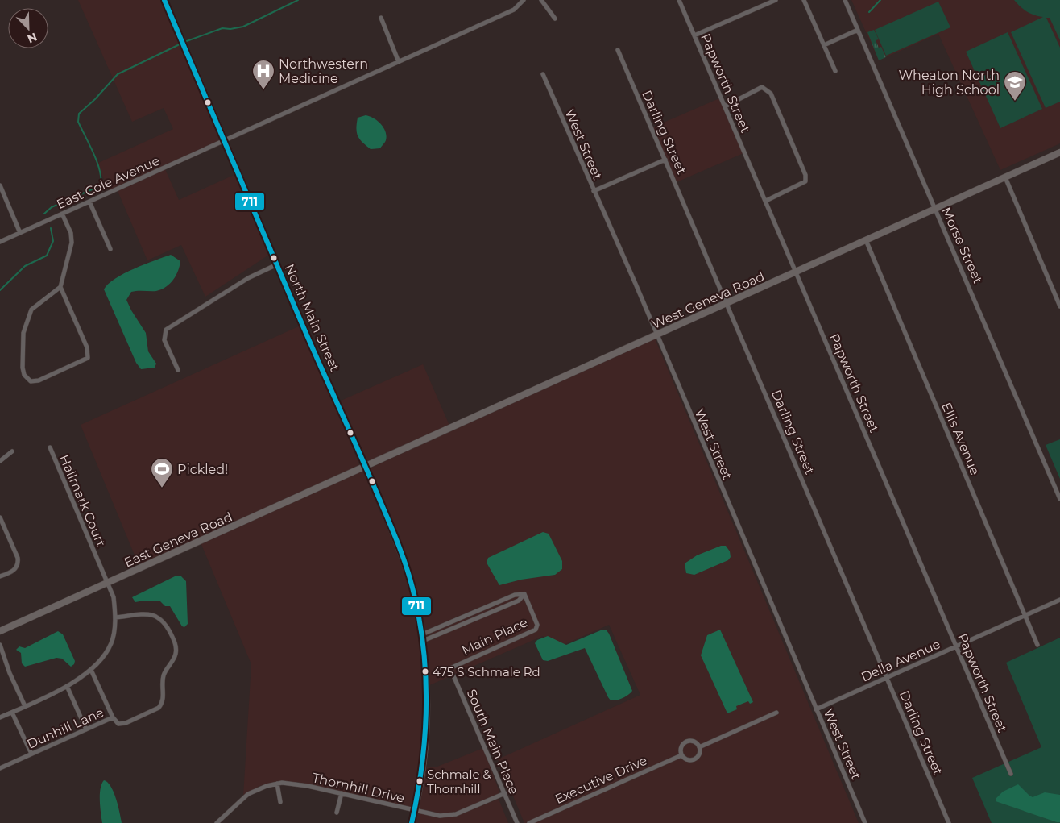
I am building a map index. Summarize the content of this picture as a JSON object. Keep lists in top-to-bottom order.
{
  "streets": {
    "main road": ["West Geneva Road", "North Main Street", "East Geneva Road"],
    "street": [
      "Papworth Street",
      "Darling Street",
      "West Street",
      "East Cole Avenue",
      "Morse Street",
      "Ellis Avenue",
      "Hallmark Court",
      "Main Place",
      "Della Avenue",
      "Dunhill Lane",
      "South Main Place",
      "Executive Drive",
      "Thornhill Drive"
    ]
  },
  "crossings": [
    ["Papworth Street", "West Geneva Road"],
    ["Papworth Street", "Della Avenue"],
    ["Darling Street", "West Geneva Road"],
    ["Darling Street", "Della Avenue"],
    ["West Street", "West Geneva Road"],
    ["West Street", "Della Avenue"],
    ["East Cole Avenue", "North Main Street"],
    ["Morse Street", "West Geneva Road"],
    ["West Geneva Road", "North Main Street"],
    ["West Geneva Road", "Ellis Avenue"],
    ["West Geneva Road", "East Geneva Road"],
    ["North Main Street", "East Geneva Road"],
    ["North Main Street", "Main Place"],
    ["North Main Street", "Thornhill Drive"],
    ["Ellis Avenue", "Della Avenue"],
    ["Hallmark Court", "East Geneva Road"],
    ["Hallmark Court", "Dunhill Lane"],
    ["Main Place", "South Main Place"],
    ["South Main Place", "Thornhill Drive"]
  ],
  "places": {
    "hospital": ["Northwestern Medicine"],
    "school or university": ["Wheaton North High School"],
    "sports": ["Pickled!"],
    "other": ["475 S Schmale Rd", "Schmale & Thornhill"]
  },
  "lines": ["transit line 711"],
  "north": "bottom right"
}
